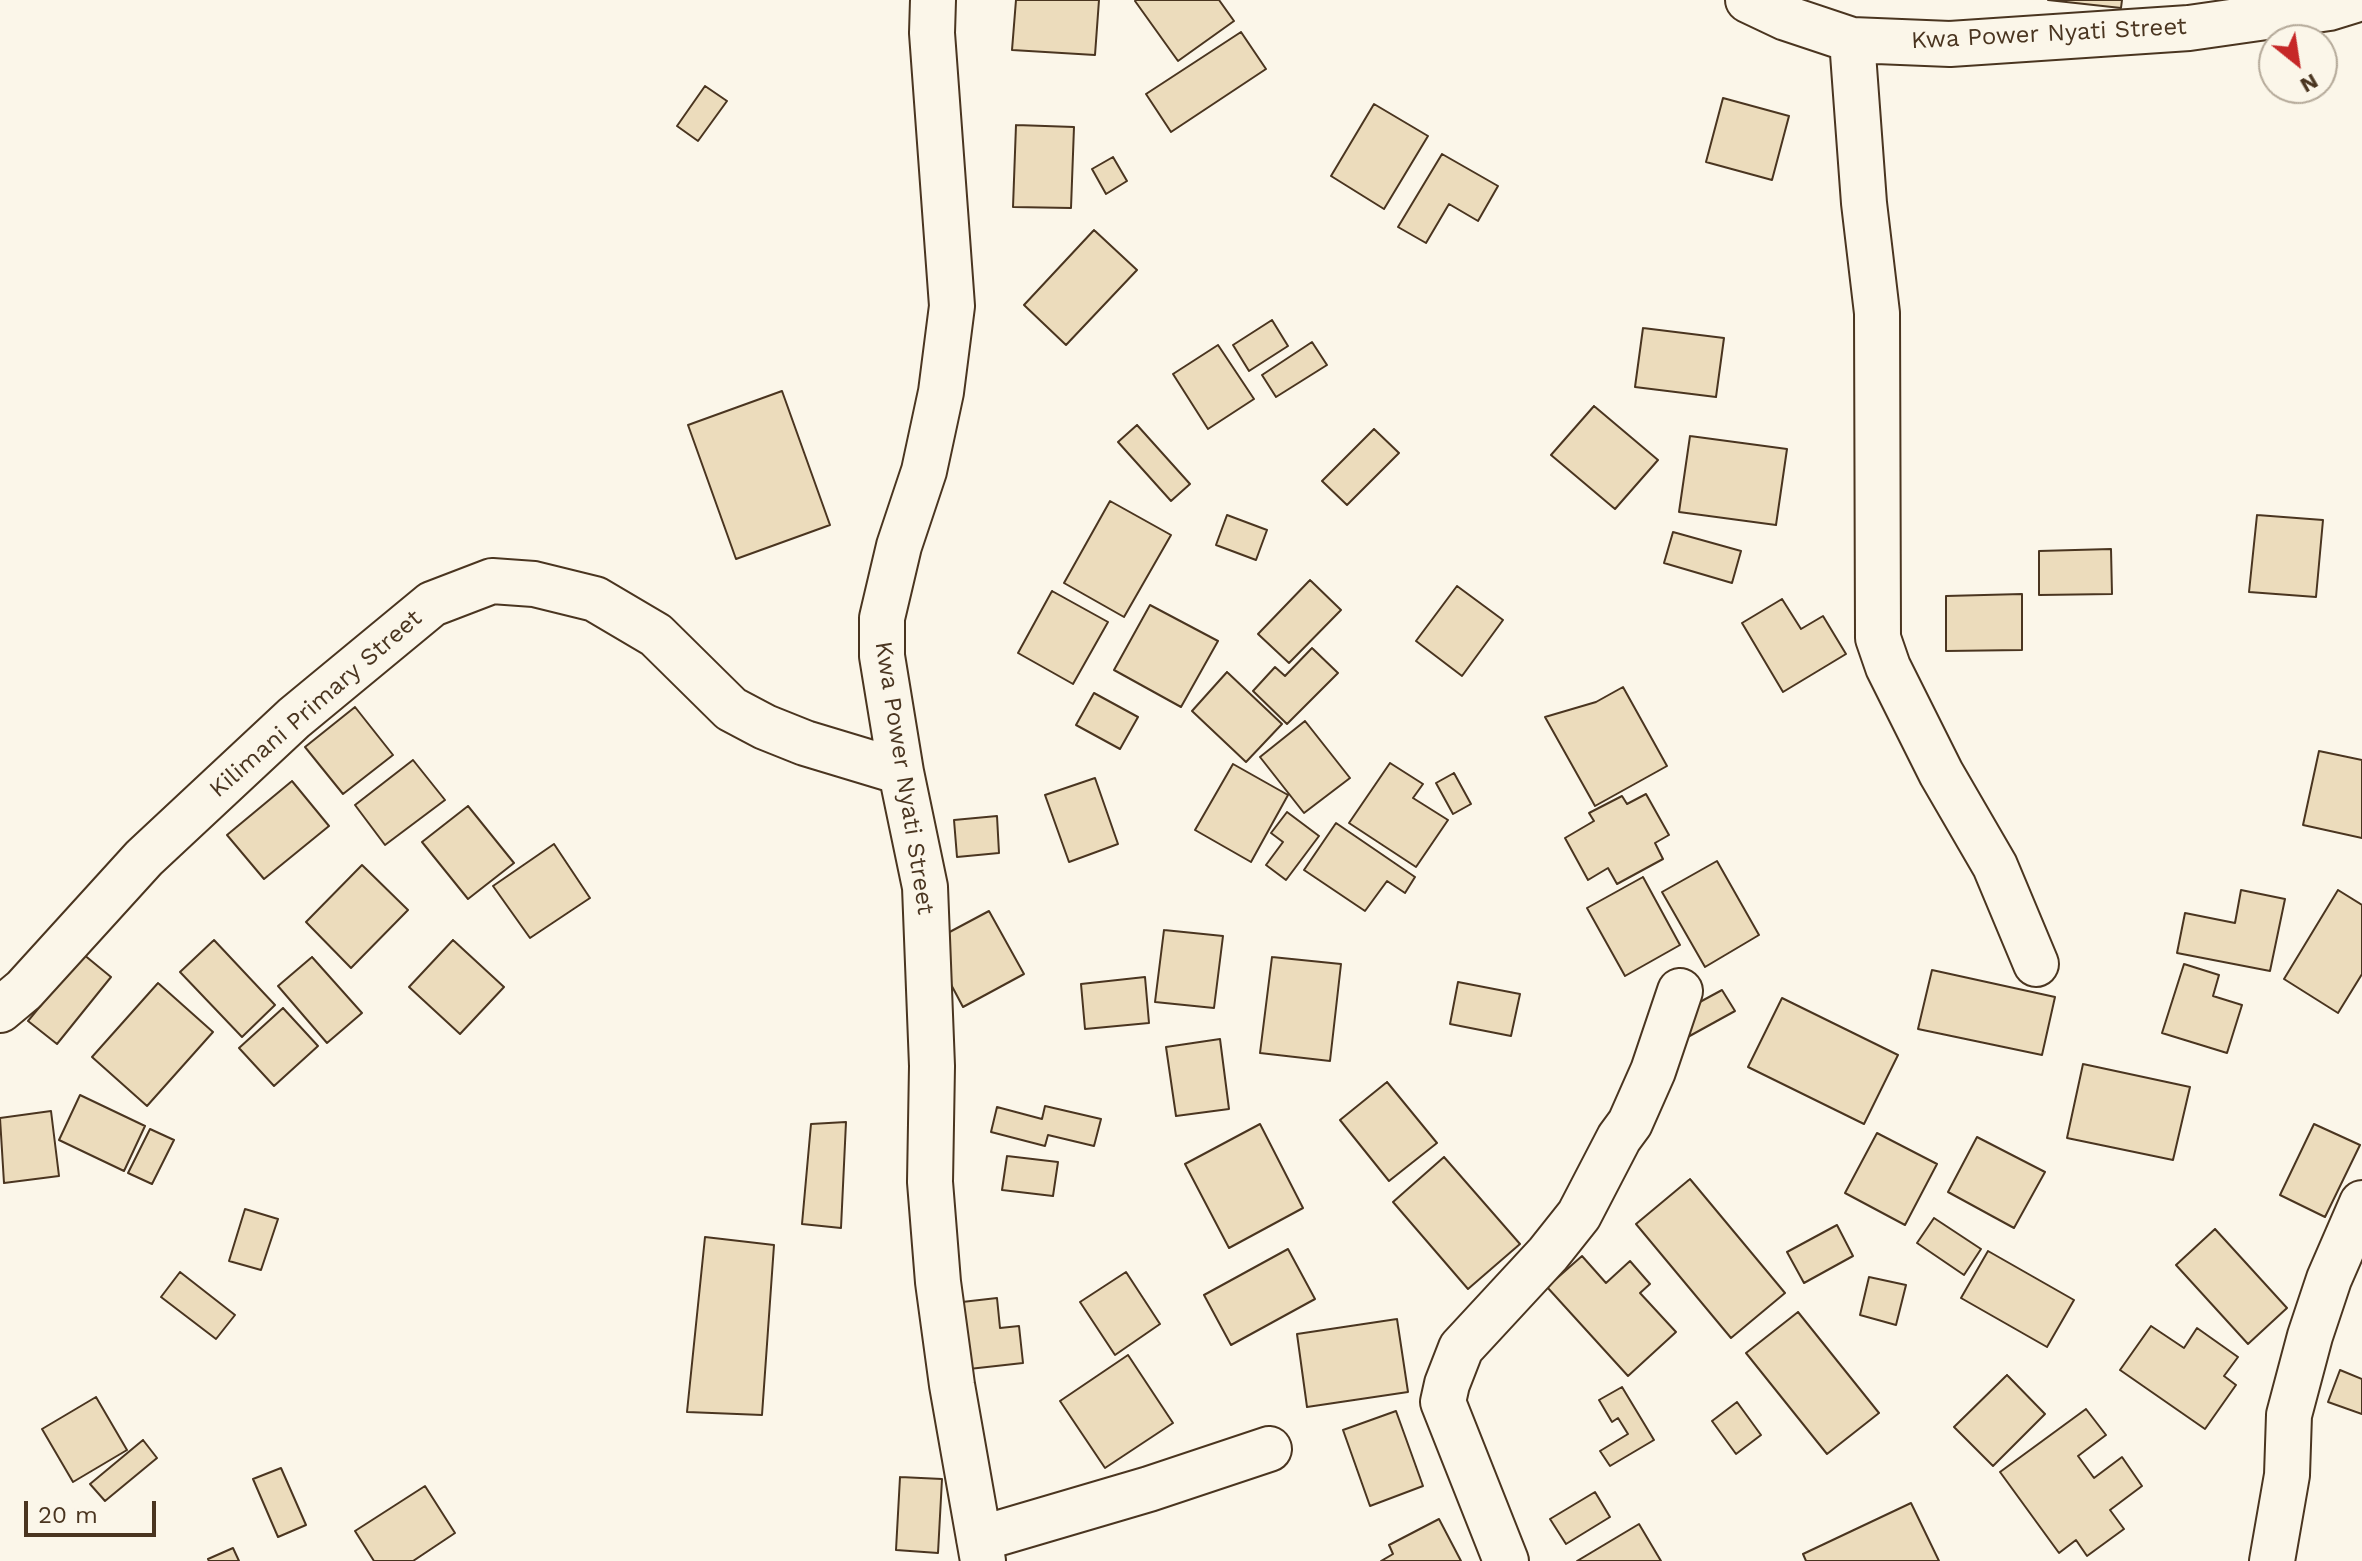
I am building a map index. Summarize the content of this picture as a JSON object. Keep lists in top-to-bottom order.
{
  "streets": {
    "street": ["Kwa Power Nyati Street", "Kilimani Primary Street"]
  },
  "crossings": [
    ["Kwa Power Nyati Street", "Kilimani Primary Street"]
  ],
  "scale_bar": "20 m",
  "north": "bottom right"
}
